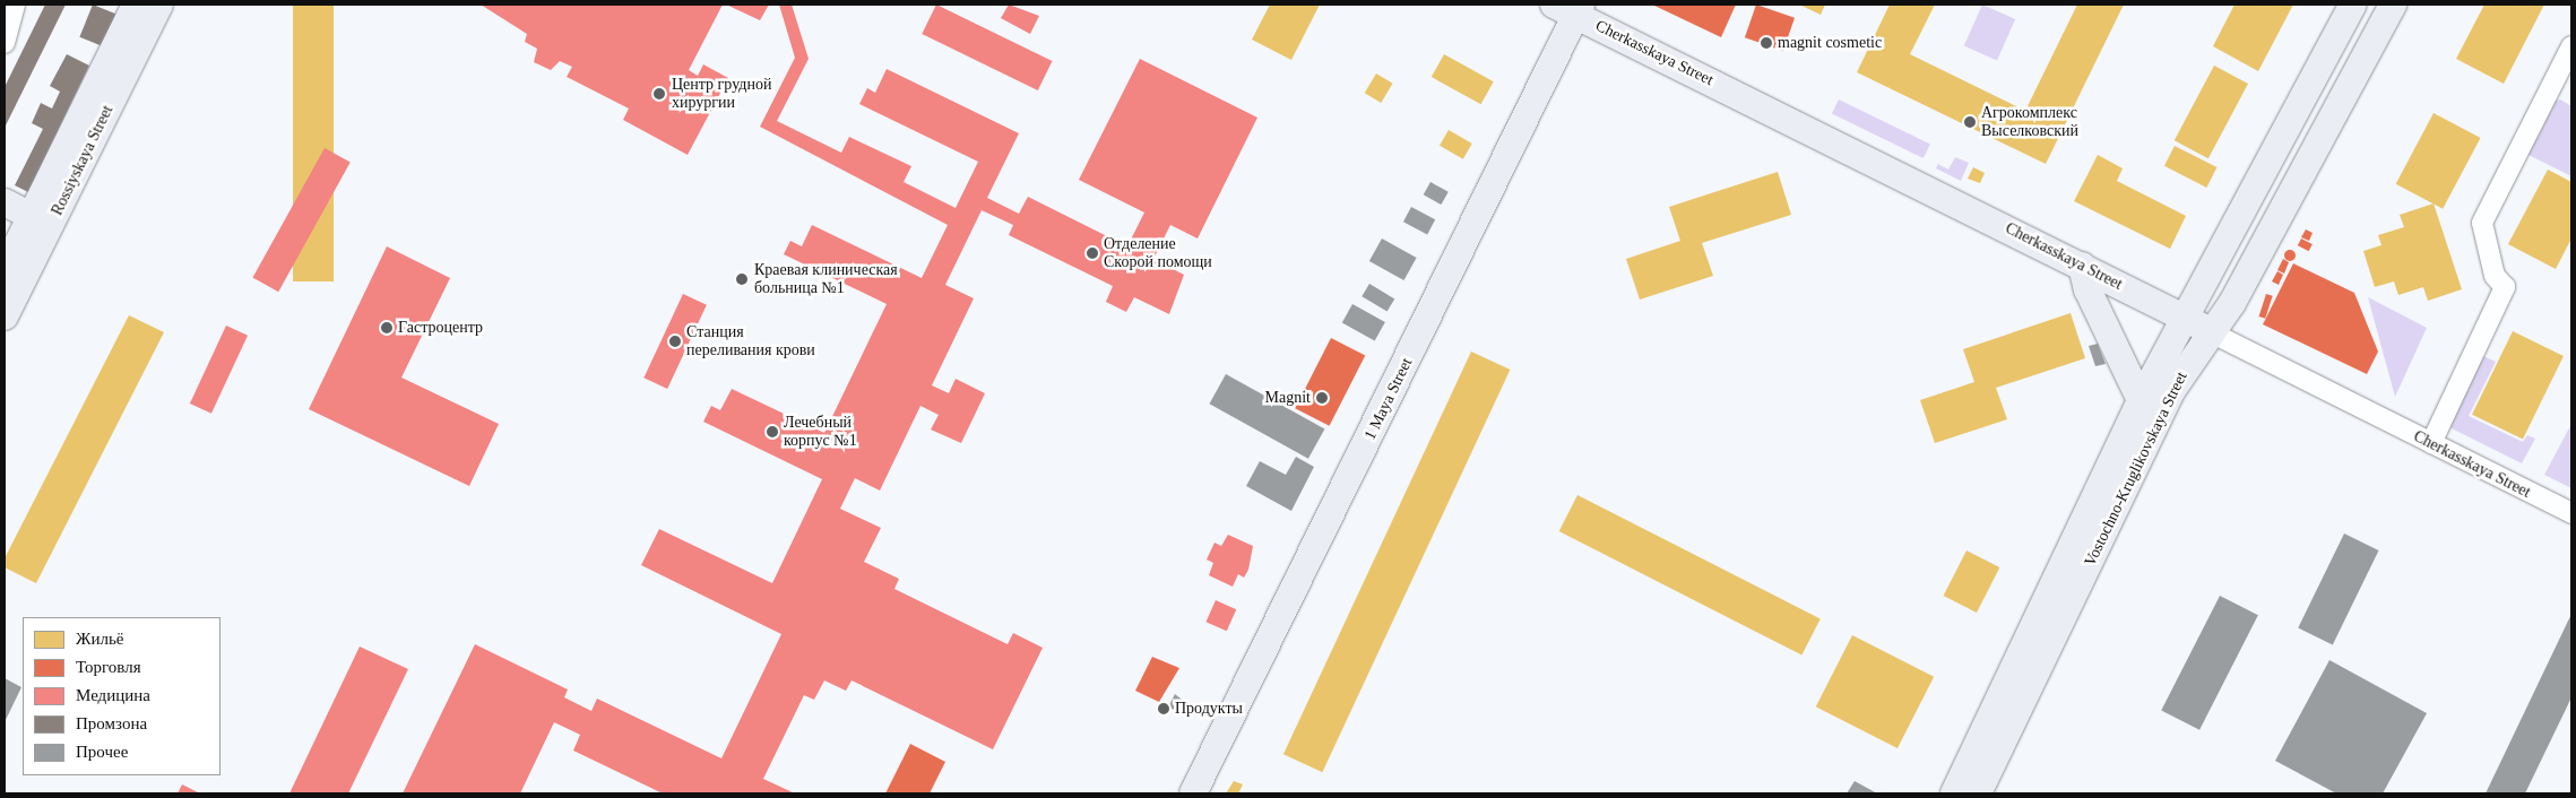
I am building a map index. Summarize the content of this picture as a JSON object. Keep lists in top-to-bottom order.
{
  "streets": {
    "street": [
      "Cherkasskaya Street",
      "Rossiyskaya Street",
      "1 Maya Street",
      "Vostochno-Kruglikovskaya Street"
    ]
  },
  "crossings": [
    ["Cherkasskaya Street", "1 Maya Street"],
    ["Cherkasskaya Street", "Vostochno-Kruglikovskaya Street"]
  ],
  "places": [
    "magnit cosmetic",
    "Центр грудной хирургии",
    "Агрокомплекс Выселковский",
    "Отделение Скорой помощи",
    "Краевая клиническая больница №1",
    "Гастроцентр",
    "Станция переливания крови",
    "Magnit",
    "Лечебный корпус №1",
    "Продукты"
  ],
  "legend": [
    "Жильё",
    "Торговля",
    "Медицина",
    "Промзона",
    "Прочее"
  ]
}
